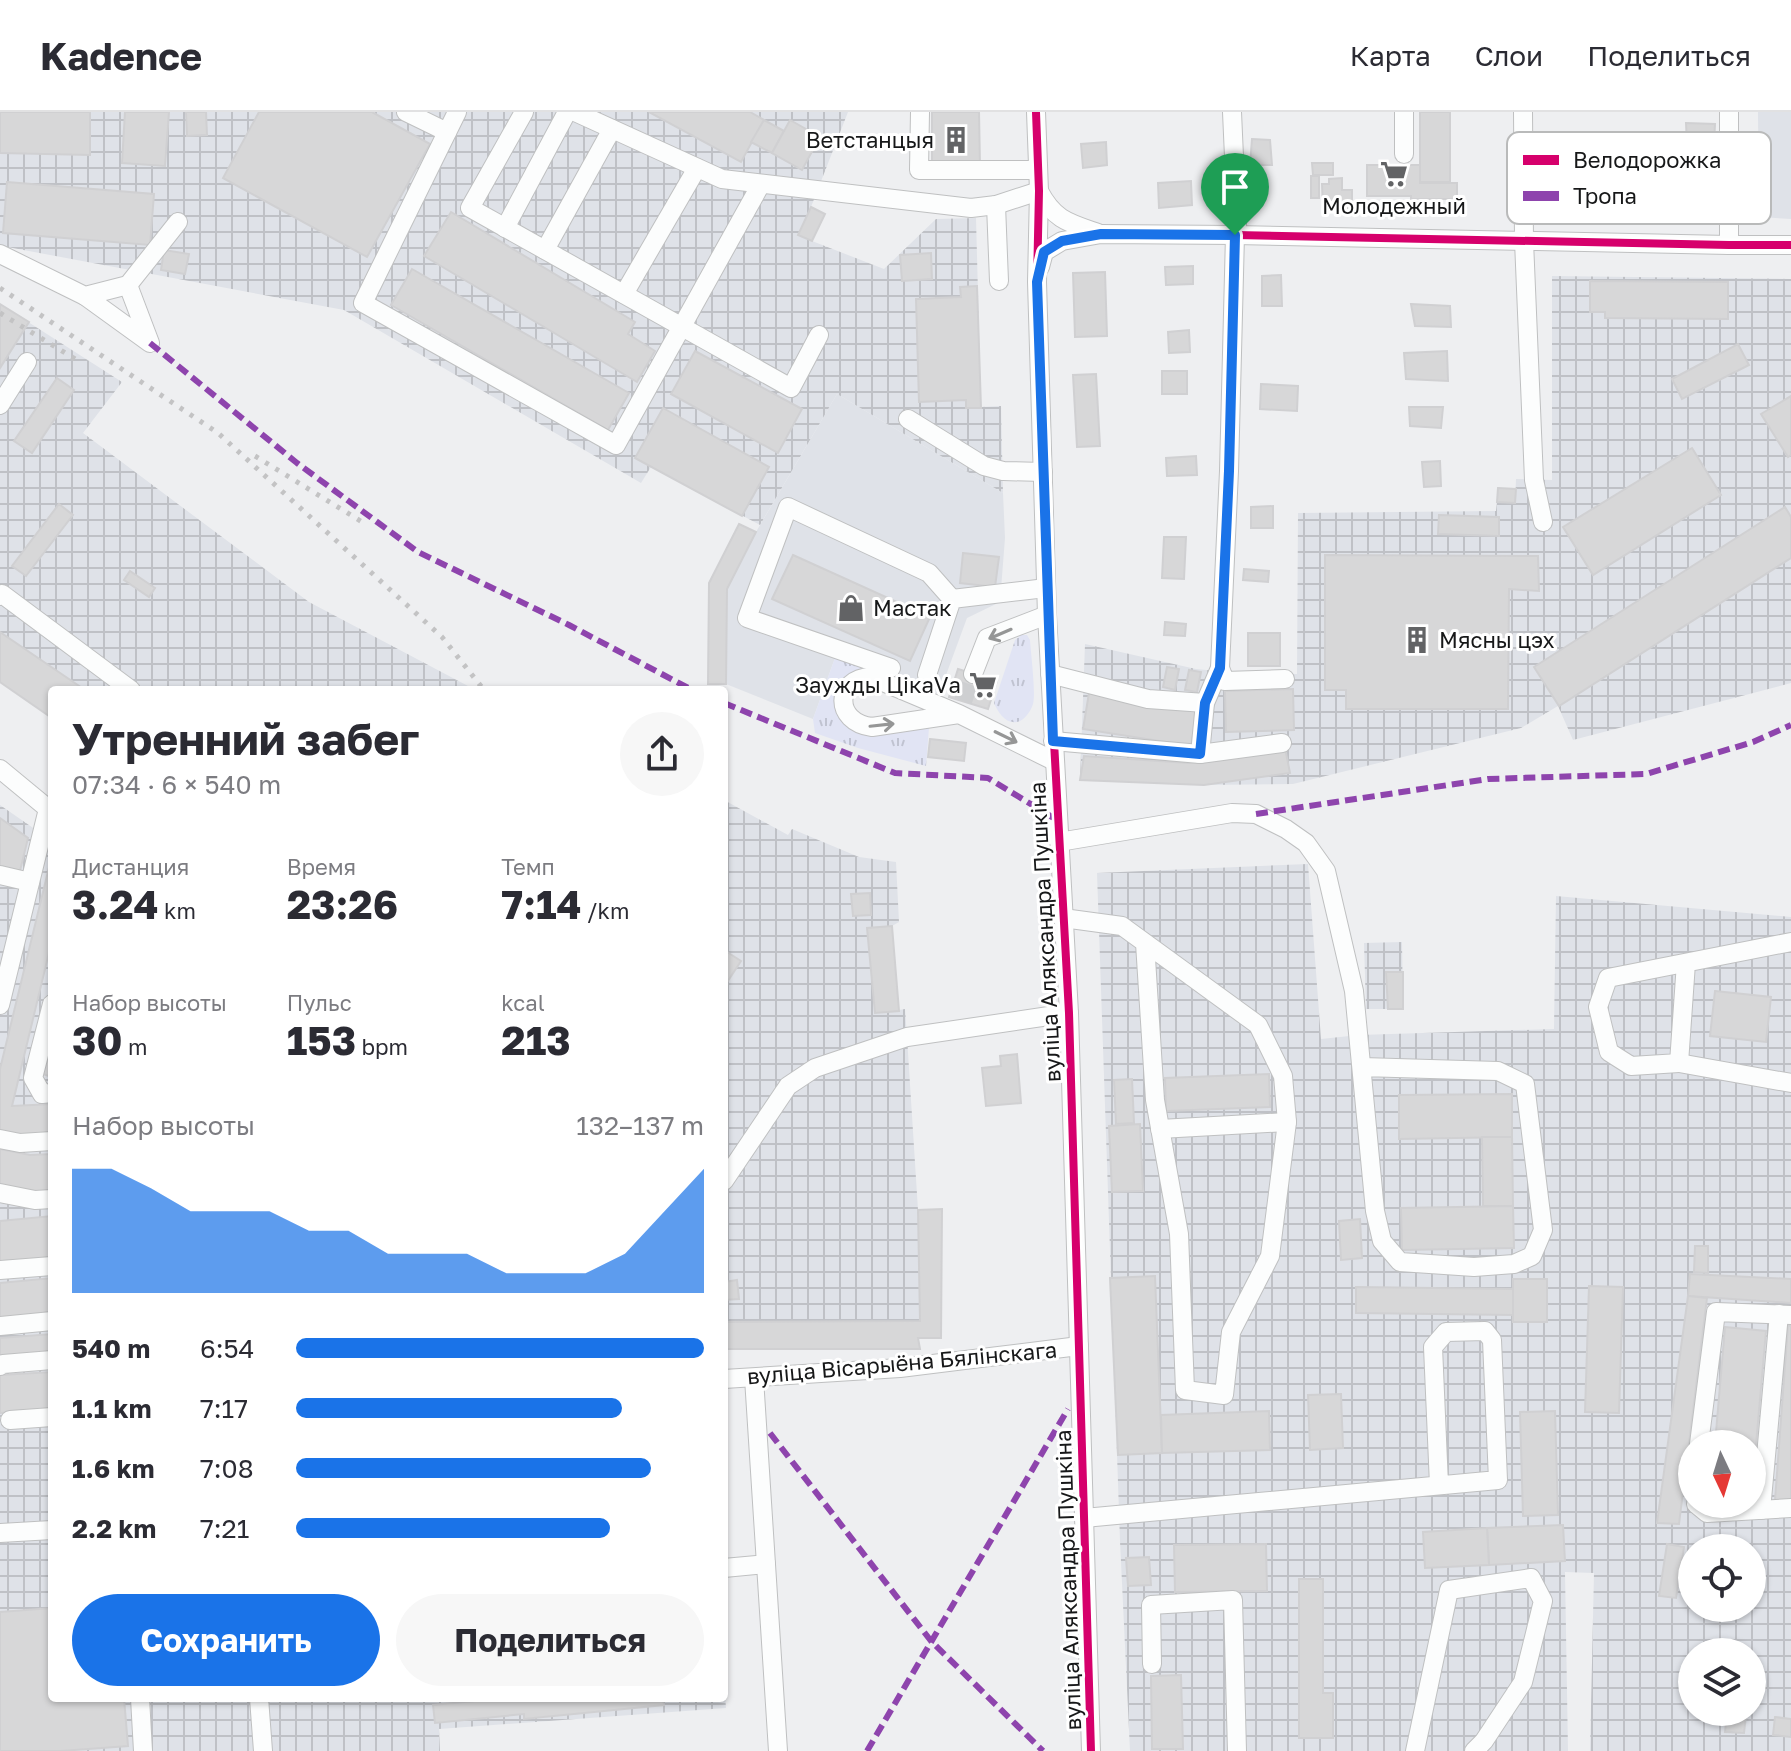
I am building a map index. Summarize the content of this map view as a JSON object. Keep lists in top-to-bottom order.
{
  "streets": {
    "street": ["вуліца Аляксандра Пушкіна", "вуліца Вісарыёна Бялінскага"]
  },
  "crossings": [
    ["вуліца Аляксандра Пушкіна", "вуліца Вісарыёна Бялінскага"]
  ],
  "places": {
    "building": ["Ветстанцыя", "Мясны цэх"],
    "supermarket": ["Молодежный", "Заужды ЦікаVа"],
    "shop": ["Мастак"]
  },
  "legend": ["Велодорожка", "Тропа"],
  "north": "bottom",
  "page": {
    "header": "Kadence",
    "nav": ["Карта", "Слои", "Поделиться"],
    "heading": ["Утренний забег", "07:34 · 6 × 540 m"],
    "stats": [
      ["Дистанция", "3.24 km"],
      ["Время", "23:26"],
      ["Темп", "7:14 /km"],
      ["Набор высоты", "30 m"],
      ["Пульс", "153 bpm"],
      ["kcal", "213"]
    ],
    "chart": ["Набор высоты", "132–137 m"],
    "list": [
      {
        "name": "540 m",
        "note": "6:54"
      },
      {
        "name": "1.1 km",
        "note": "7:17"
      },
      {
        "name": "1.6 km",
        "note": "7:08"
      },
      {
        "name": "2.2 km",
        "note": "7:21"
      }
    ],
    "buttons": ["Сохранить", "Поделиться"]
  }
}
